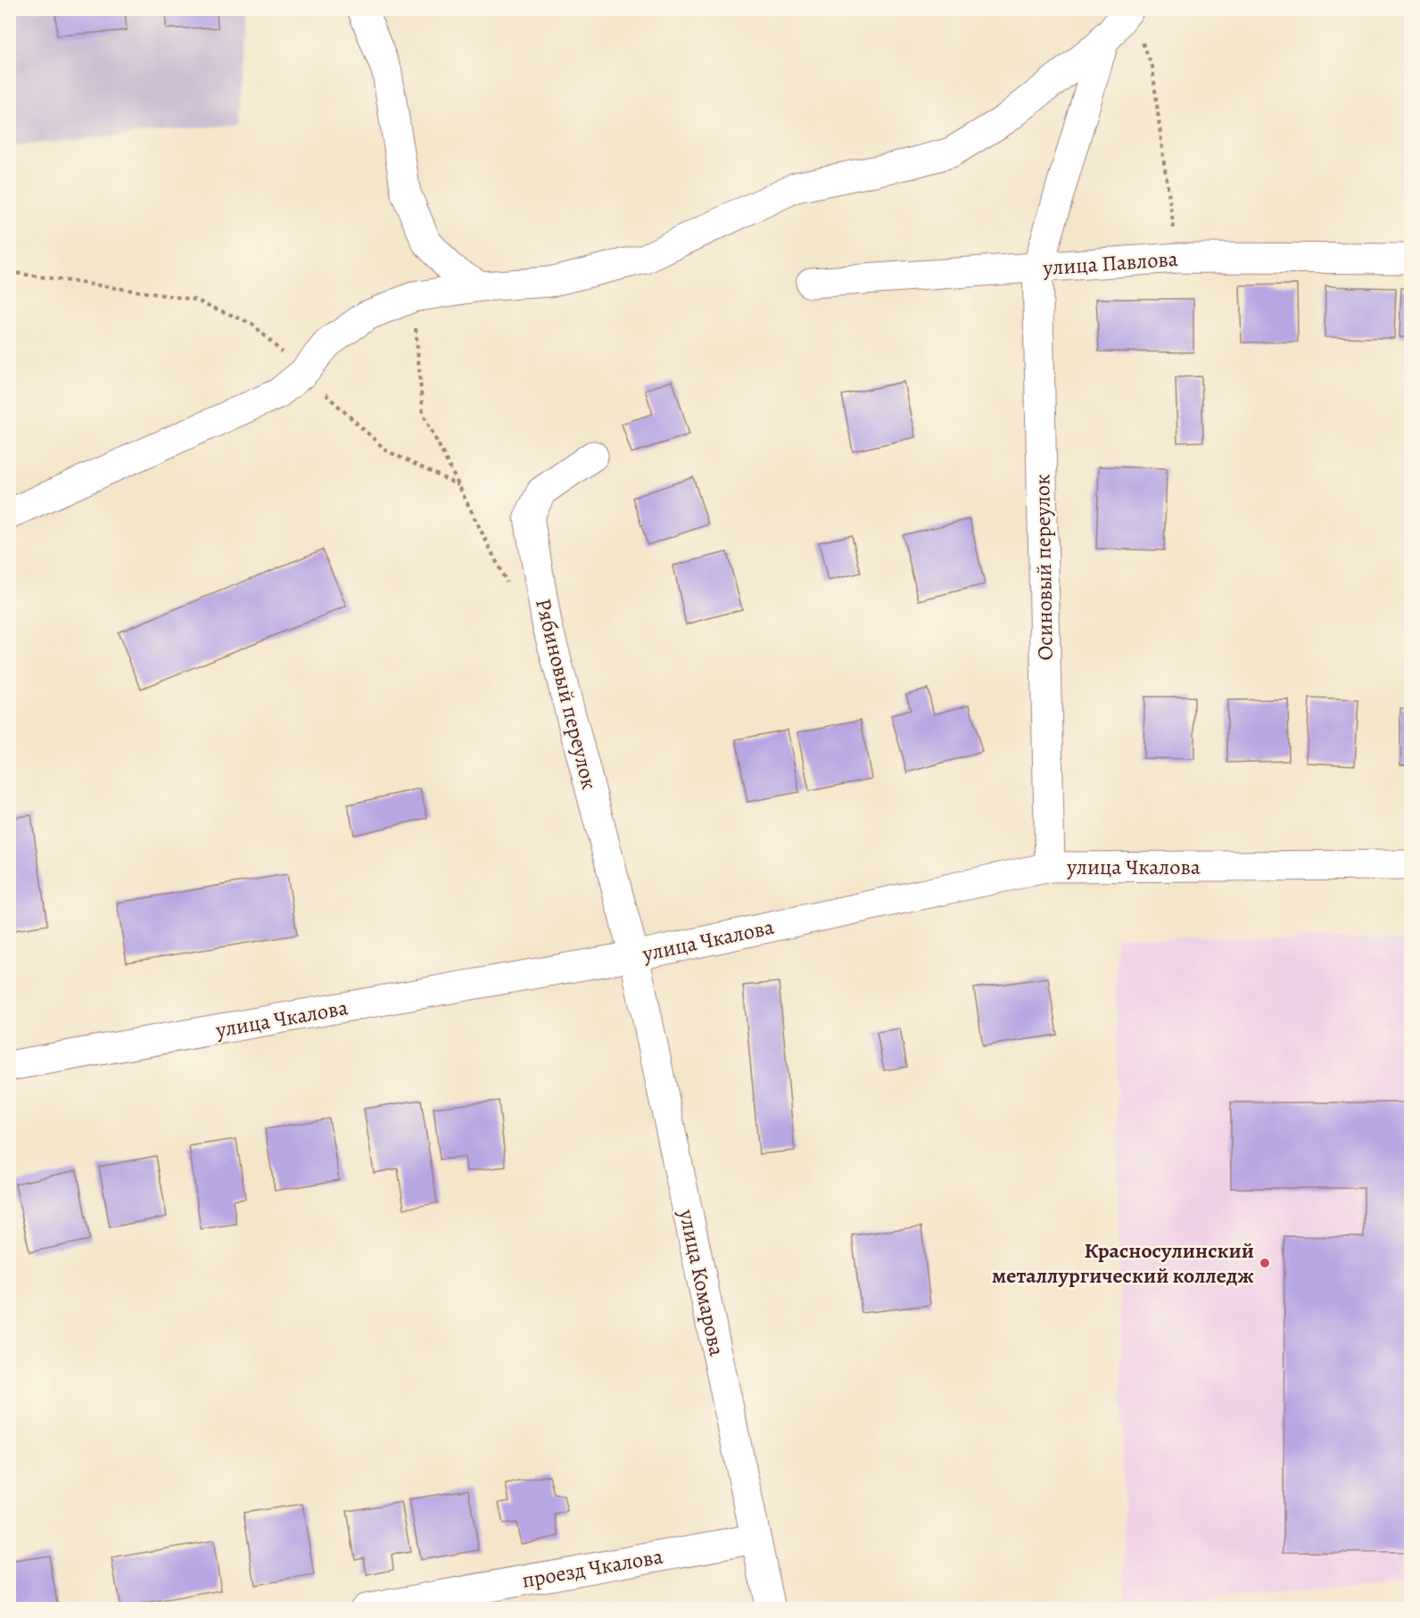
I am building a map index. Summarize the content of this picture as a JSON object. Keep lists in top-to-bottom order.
{
  "streets": {
    "street": [
      "улица Павлова",
      "Осиновый переулок",
      "Рябиновый переулок",
      "улица Чкалова",
      "улица Комарова",
      "проезд Чкалова"
    ]
  },
  "crossings": [
    ["улица Павлова", "Осиновый переулок"],
    ["Осиновый переулок", "улица Чкалова"],
    ["Рябиновый переулок", "улица Чкалова"],
    ["Рябиновый переулок", "улица Комарова"],
    ["улица Чкалова", "улица Комарова"],
    ["улица Комарова", "проезд Чкалова"]
  ],
  "places": ["Красносулинский металлургический колледж"]
}
